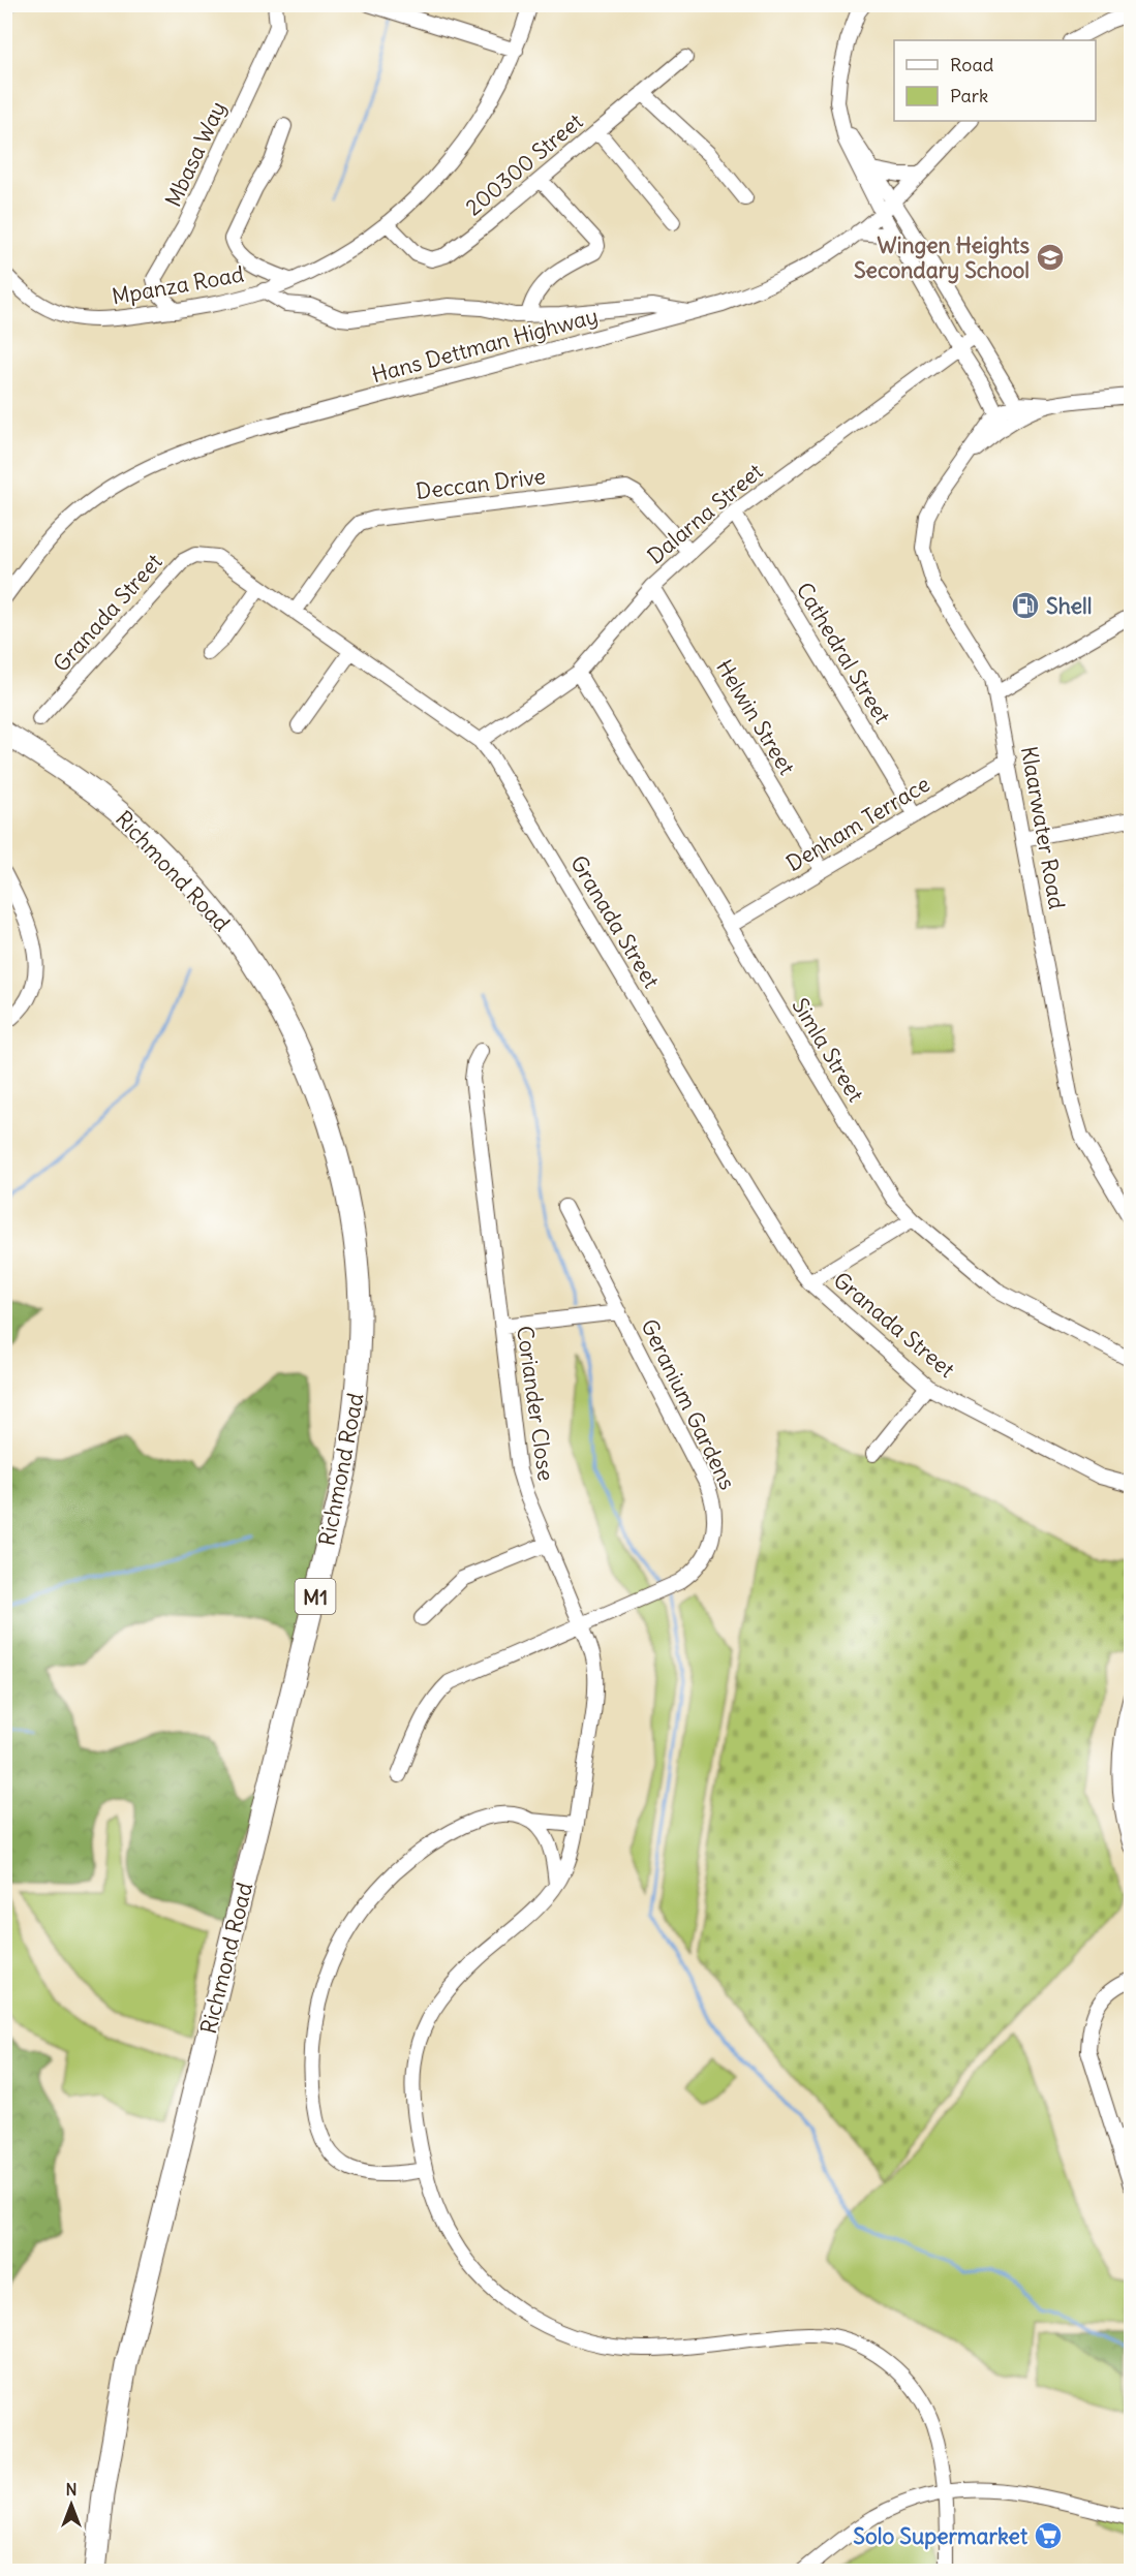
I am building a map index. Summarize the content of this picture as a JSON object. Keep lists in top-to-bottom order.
{
  "streets": {
    "highway": ["Richmond Road", "M1"],
    "street": [
      "Mbasa Way",
      "200300 Street",
      "Mpanza Road",
      "Hans Dettman Highway",
      "Deccan Drive",
      "Dalarna Street",
      "Granada Street",
      "Cathedral Street",
      "Helwin Street",
      "Denham Terrace",
      "Klaarwater Road",
      "Simla Street",
      "Coriander Close",
      "Geranium Gardens"
    ]
  },
  "crossings": [
    ["Mbasa Way", "Mpanza Road"],
    ["200300 Street", "Mpanza Road"],
    ["Deccan Drive", "Dalarna Street"],
    ["Deccan Drive", "Granada Street"],
    ["Dalarna Street", "Granada Street"],
    ["Dalarna Street", "Cathedral Street"],
    ["Dalarna Street", "Helwin Street"],
    ["Dalarna Street", "Simla Street"],
    ["Cathedral Street", "Denham Terrace"],
    ["Helwin Street", "Denham Terrace"],
    ["Denham Terrace", "Klaarwater Road"],
    ["Denham Terrace", "Simla Street"],
    ["Coriander Close", "Geranium Gardens"]
  ],
  "places": {
    "school or university": ["Wingen Heights Secondary School"],
    "fuel station": ["Shell"],
    "supermarket": ["Solo Supermarket"]
  },
  "legend": ["Road", "Park"],
  "north": "top"
}
